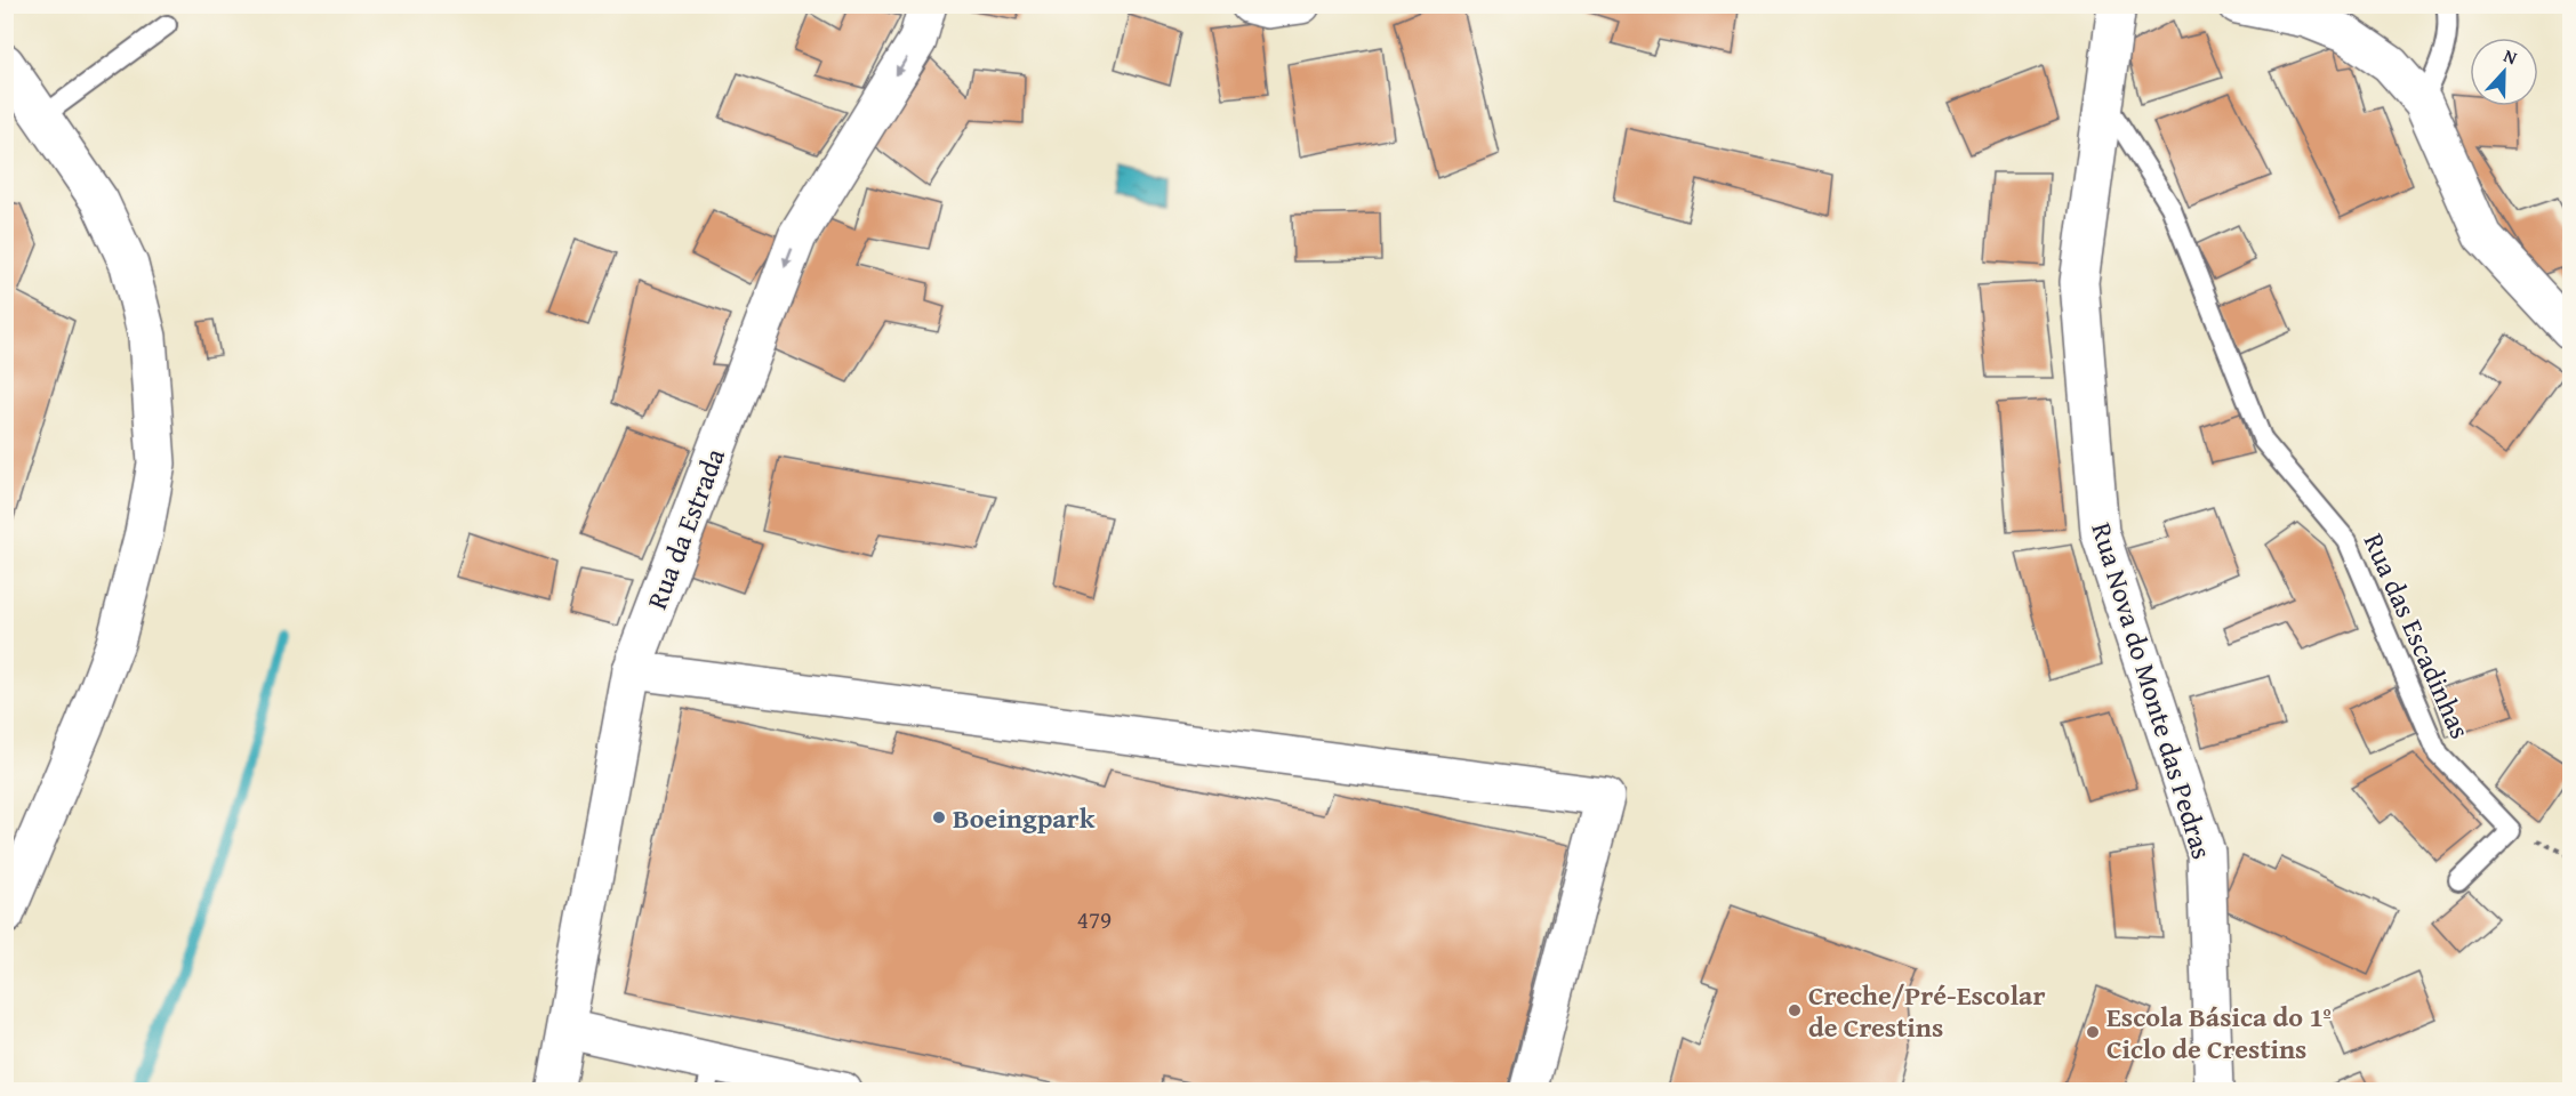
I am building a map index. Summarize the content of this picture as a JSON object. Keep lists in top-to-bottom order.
{
  "streets": {
    "street": ["Rua da Estrada", "Rua Nova do Monte das Pedras"],
    "lane": ["Rua das Escadinhas"]
  },
  "crossings": [
    ["Rua das Escadinhas", "Rua Nova do Monte das Pedras"]
  ],
  "one_way": ["Rua da Estrada"],
  "places": ["Boeingpark", "Creche/Pré-Escolar de Crestins", "Escola Básica do 1º Ciclo de Crestins"],
  "house_numbers": ["479"],
  "north": "top"
}
